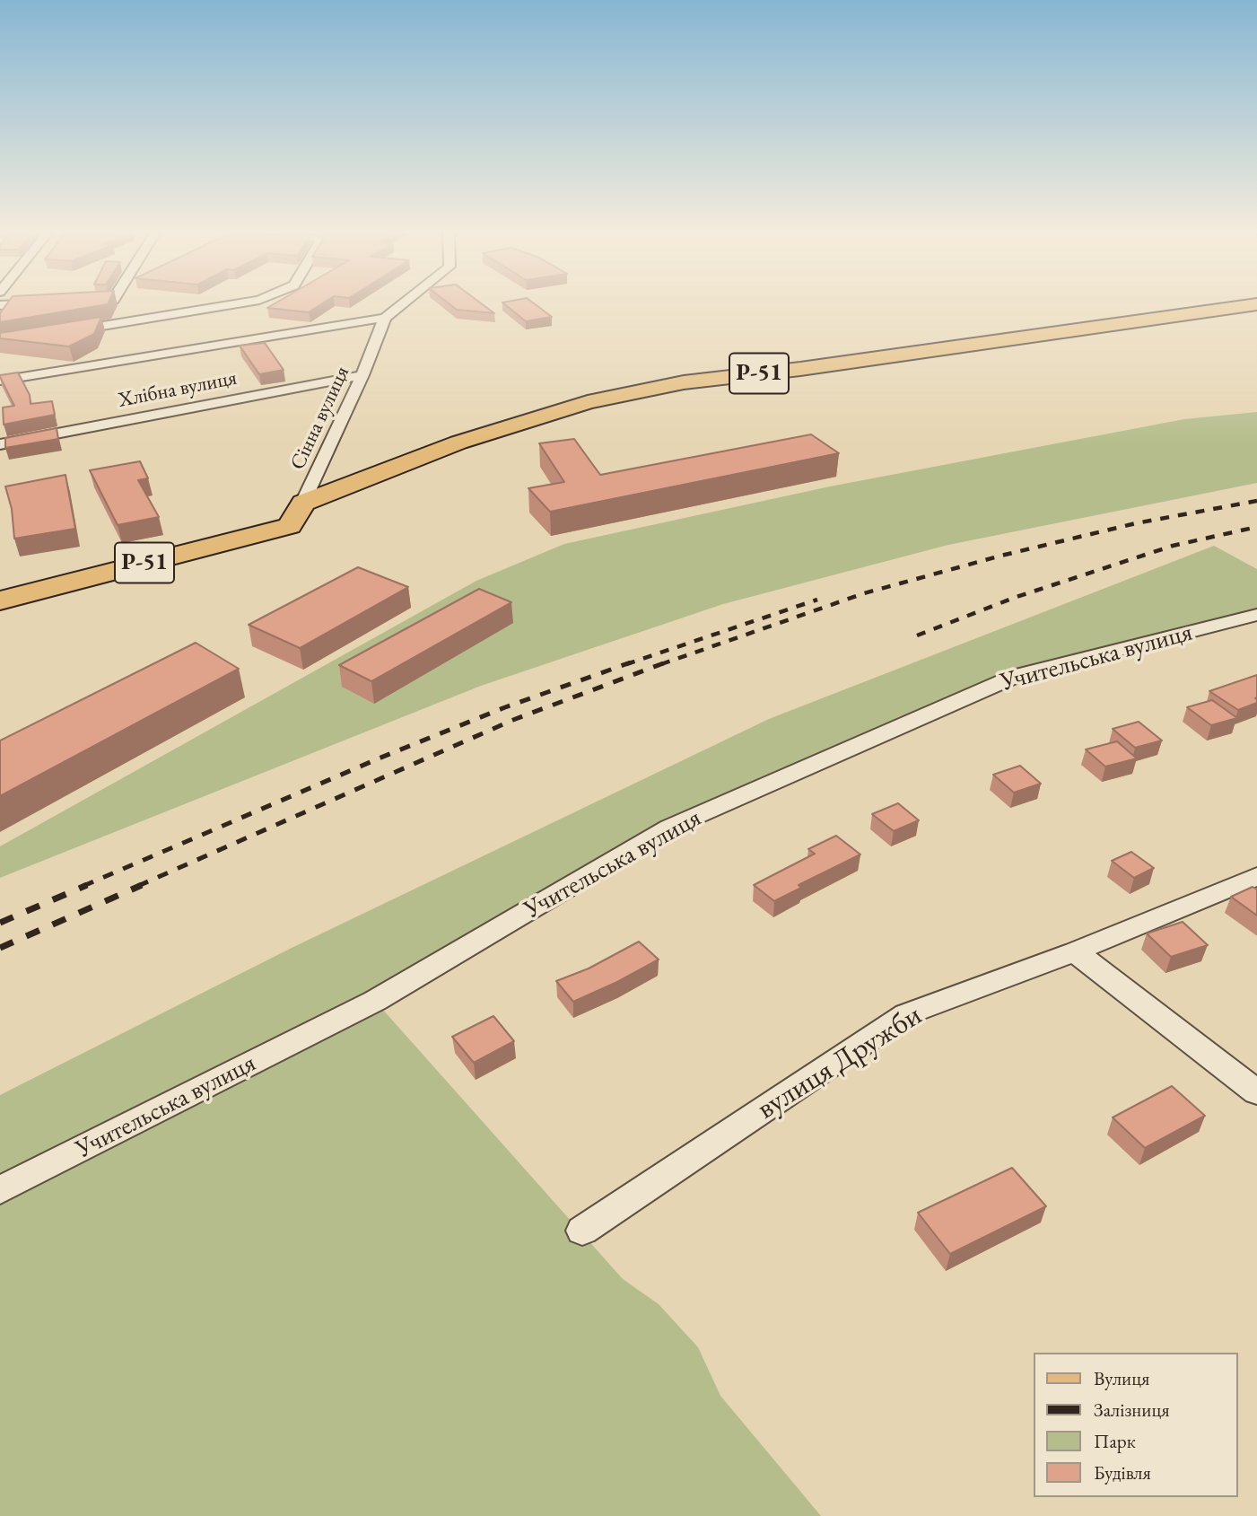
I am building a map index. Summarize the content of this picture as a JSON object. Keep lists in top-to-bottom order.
{
  "streets": {
    "main road": ["Р-51"],
    "street": [
      "Хлібна вулиця",
      "Сінна вулиця",
      "Учительська вулиця",
      "вулиця Дружби"
    ]
  },
  "crossings": [
    ["Р-51", "Сінна вулиця"],
    ["Хлібна вулиця", "Сінна вулиця"]
  ],
  "legend": [
    "Вулиця",
    "Залізниця",
    "Парк",
    "Будівля"
  ]
}
